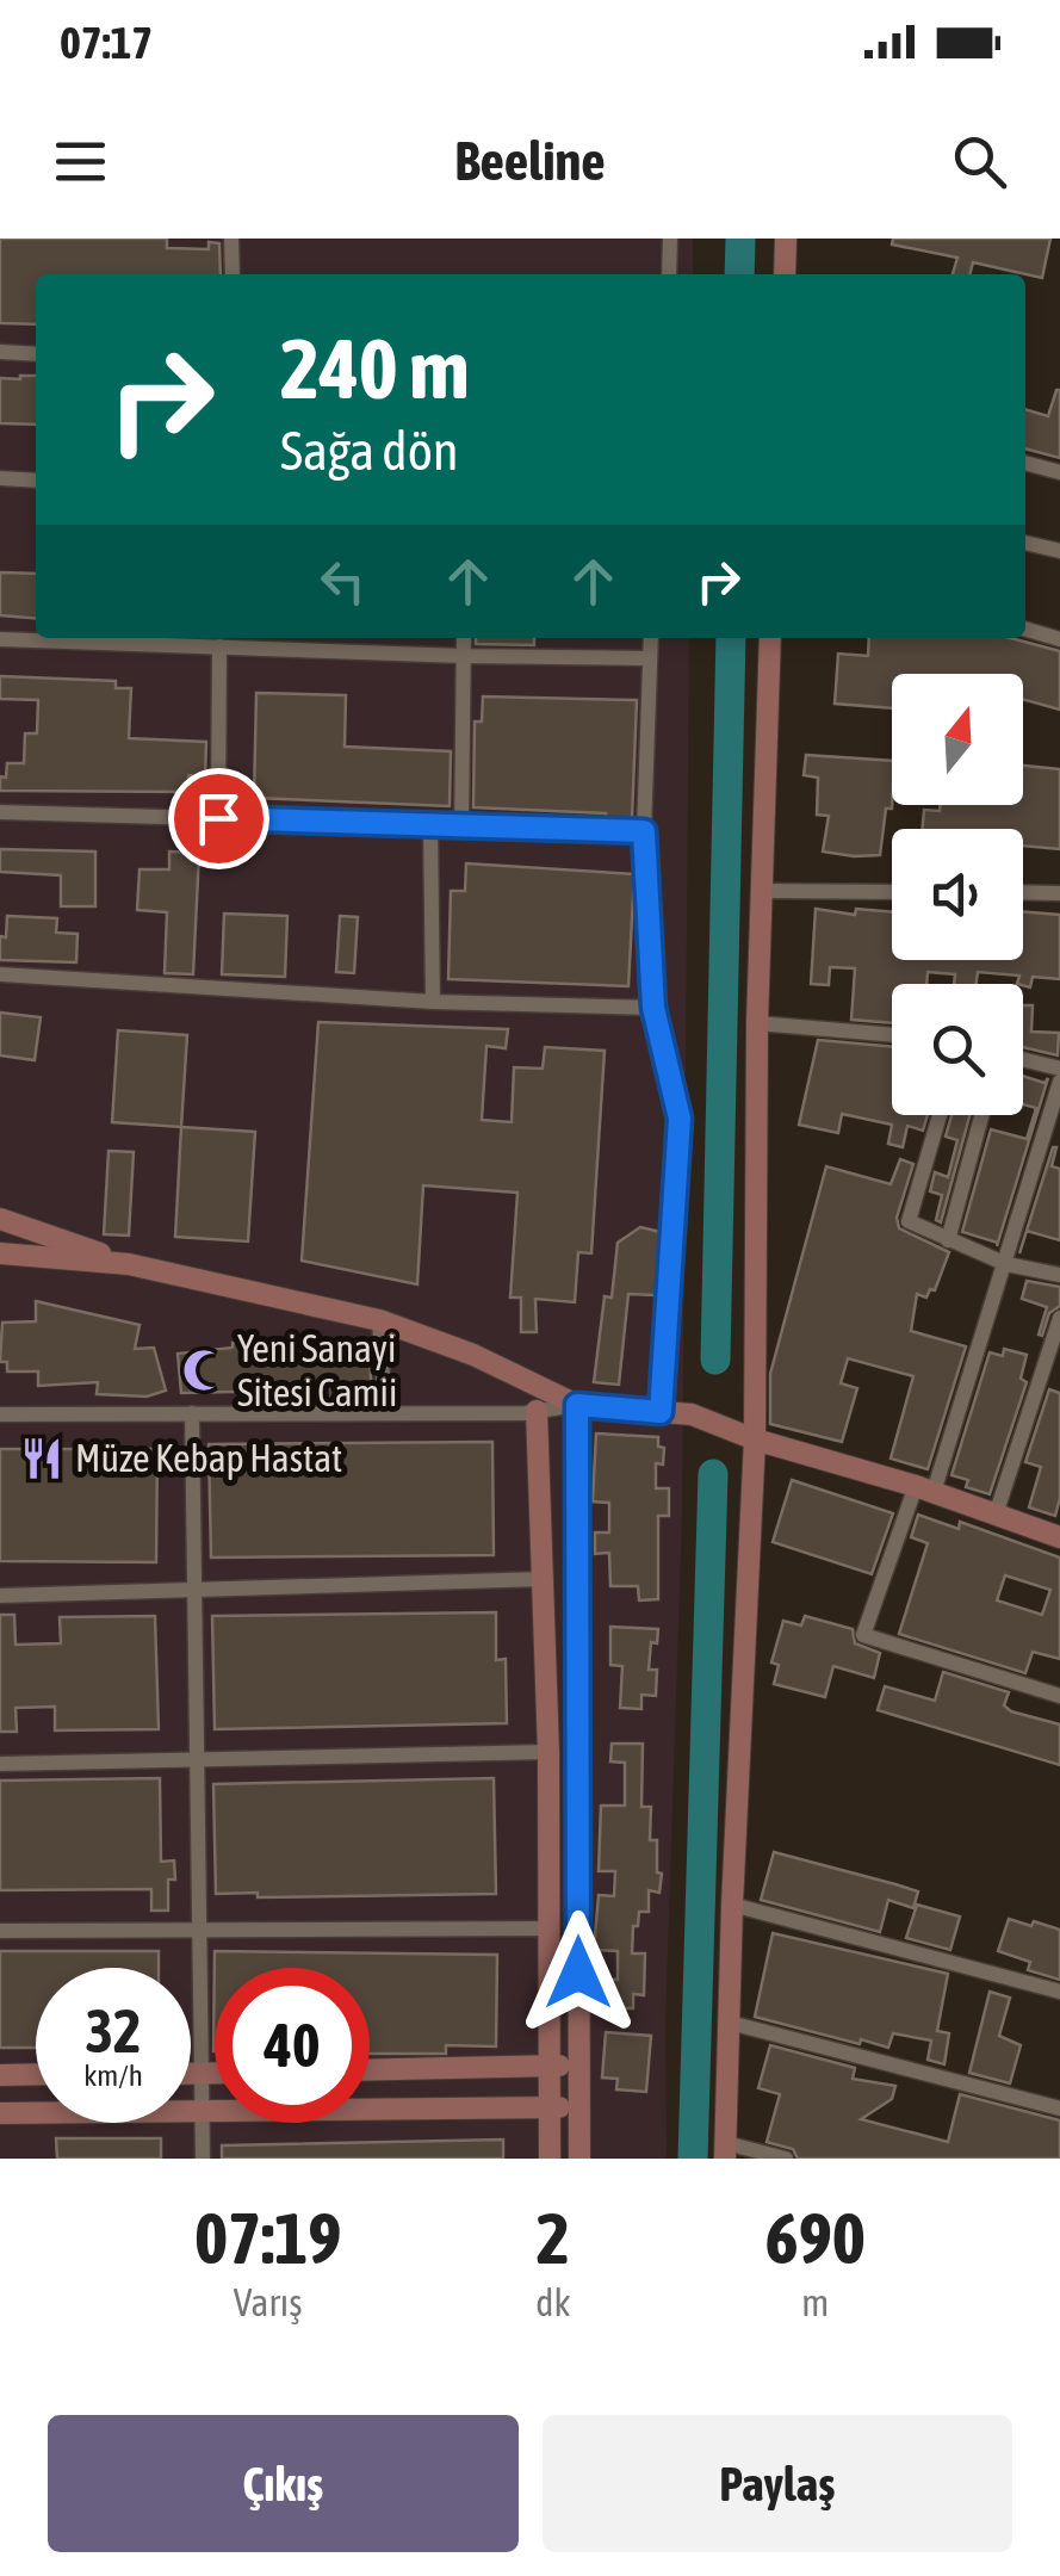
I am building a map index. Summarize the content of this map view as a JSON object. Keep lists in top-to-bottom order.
{
  "places": {
    "mosque": ["Yeni Sanayi Sitesi Camii"],
    "restaurant": ["Müze Kebap Hastat"]
  },
  "north": "top",
  "page": {
    "status": "07:17",
    "header": "Beeline",
    "turn": ["240 m", "Sağa dön"],
    "speed": "32 km/h",
    "limit": "40",
    "eta": [
      "07:19",
      "Varış",
      "2",
      "dk",
      "690",
      "m"
    ],
    "buttons": ["Çıkış", "Paylaş"]
  }
}
